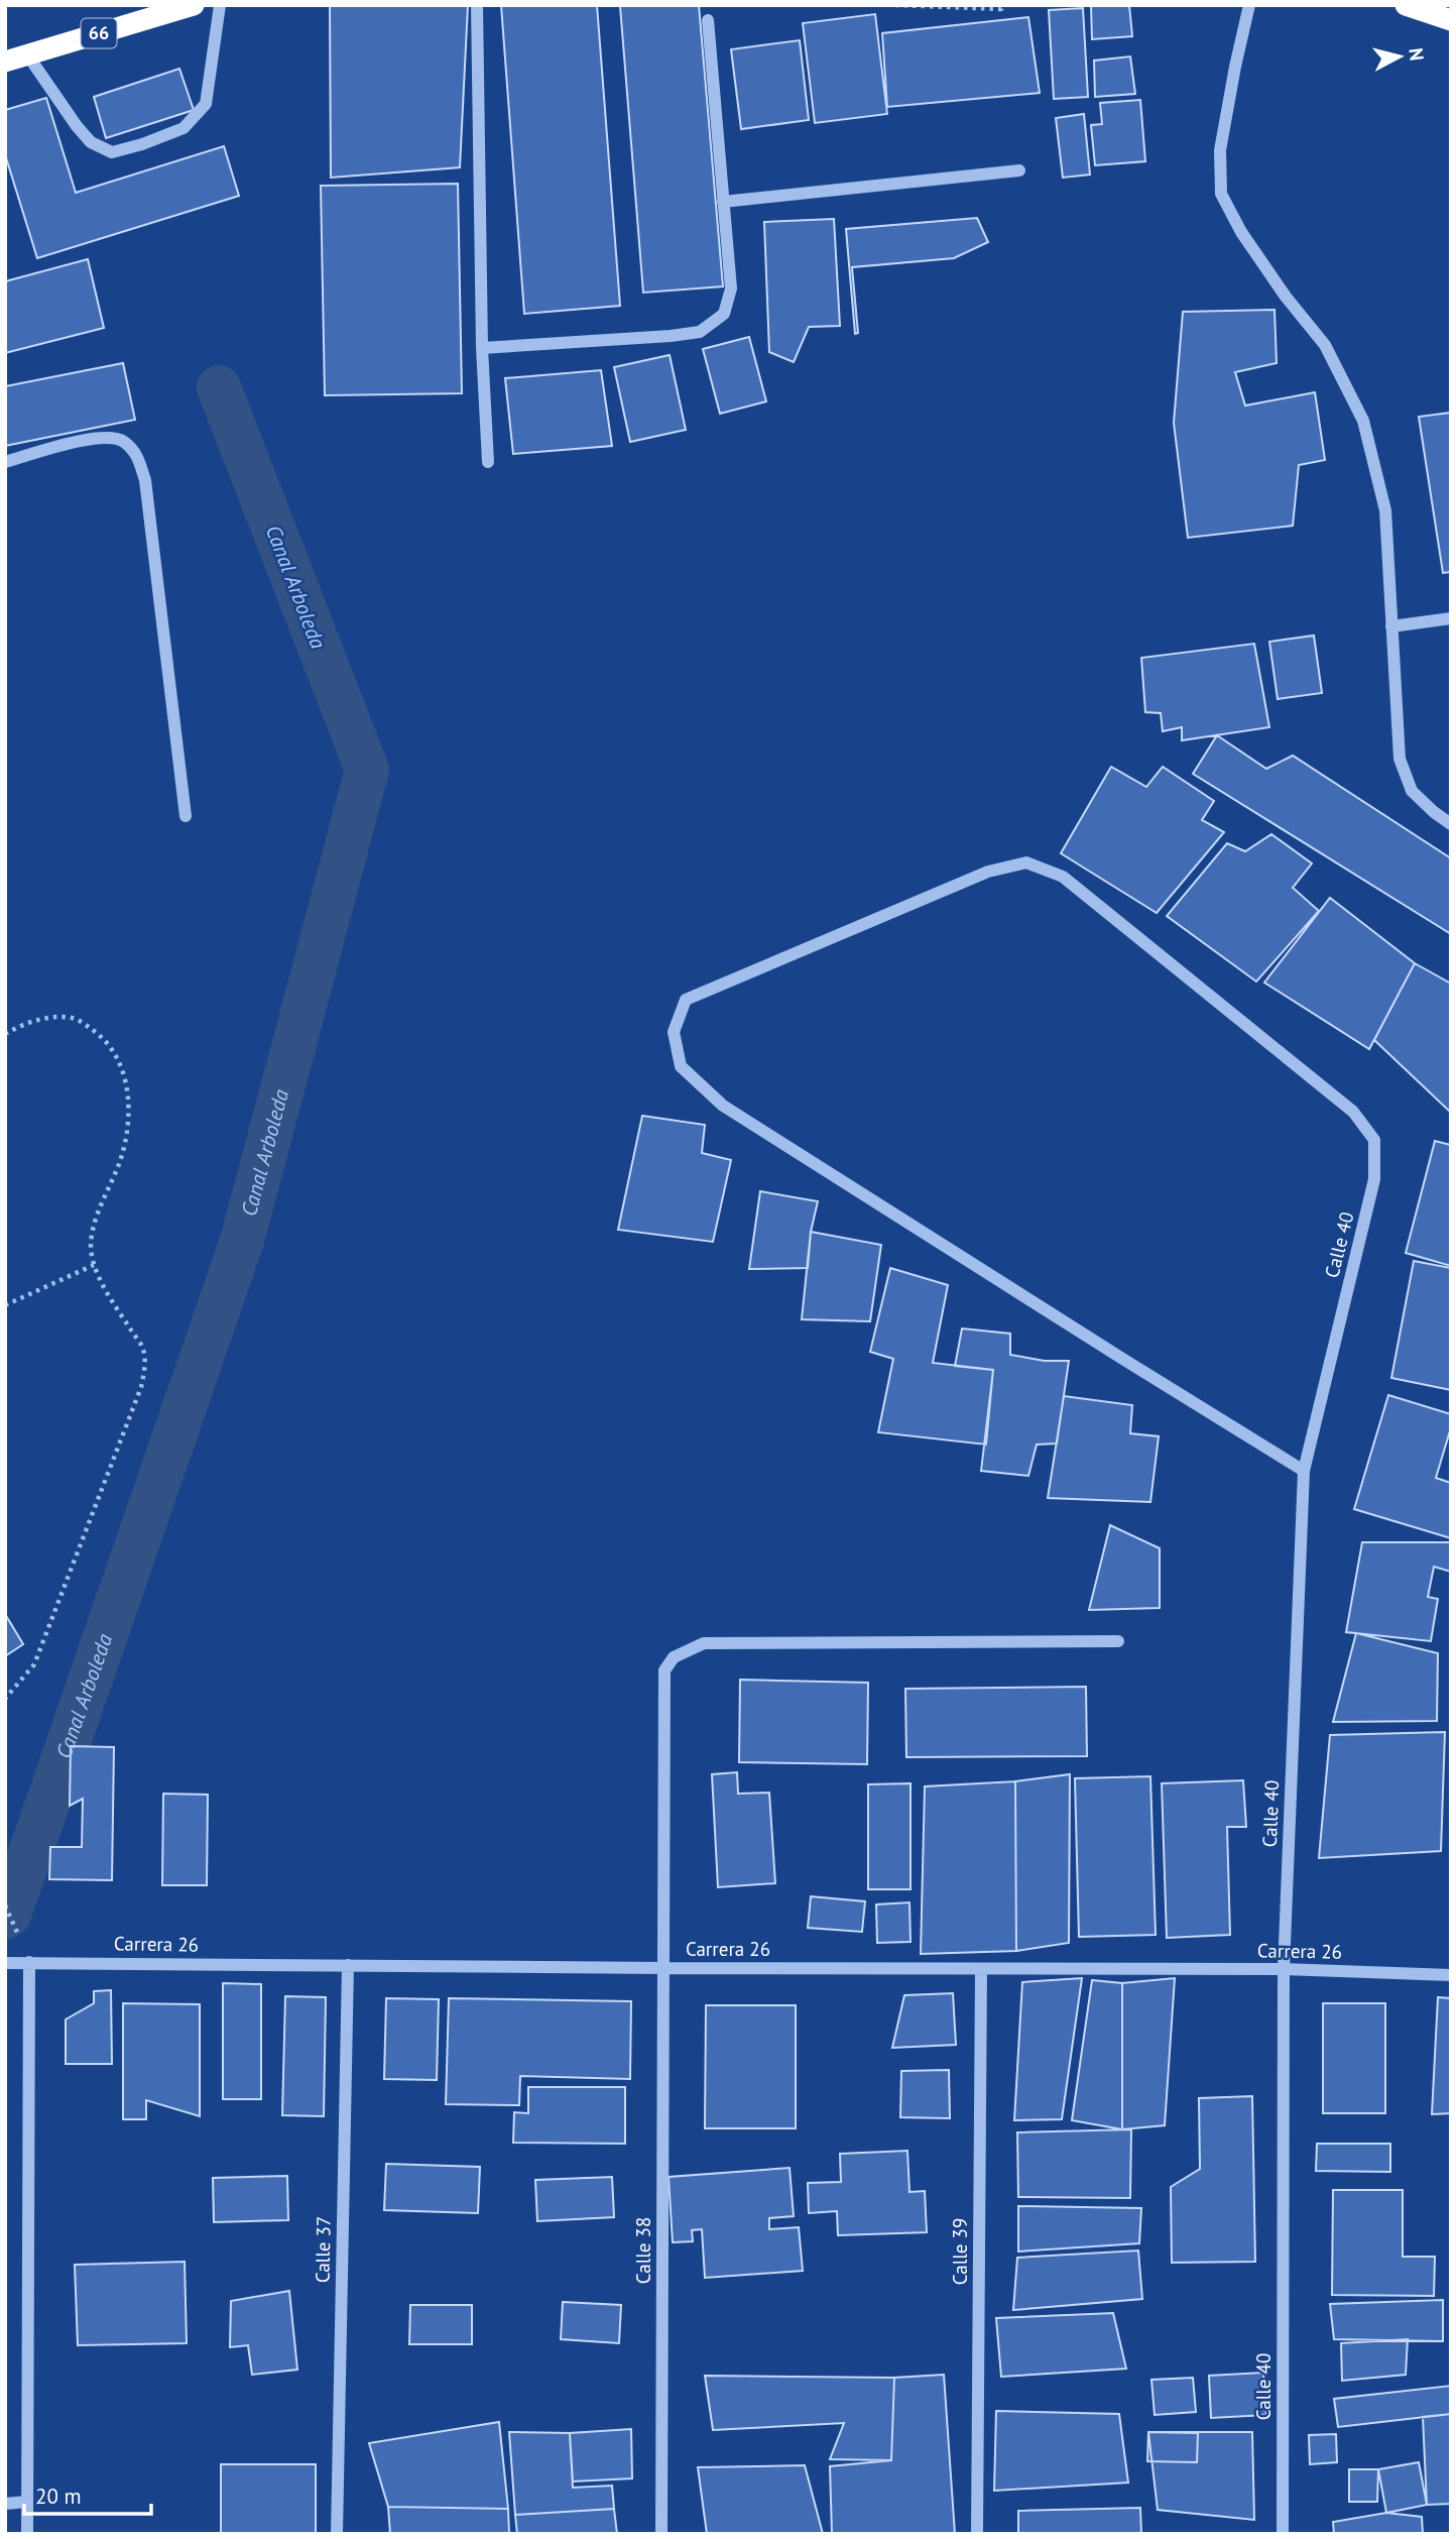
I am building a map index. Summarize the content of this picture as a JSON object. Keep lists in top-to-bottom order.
{
  "streets": {
    "highway": ["66"],
    "street": [
      "Calle 40",
      "Carrera 26",
      "Calle 37",
      "Calle 38",
      "Calle 39"
    ]
  },
  "crossings": [
    ["Calle 40", "Carrera 26"],
    ["Carrera 26", "Calle 37"],
    ["Carrera 26", "Calle 38"],
    ["Carrera 26", "Calle 39"]
  ],
  "water": ["Canal Arboleda"],
  "scale_bar": "20 m",
  "north": "right"
}
